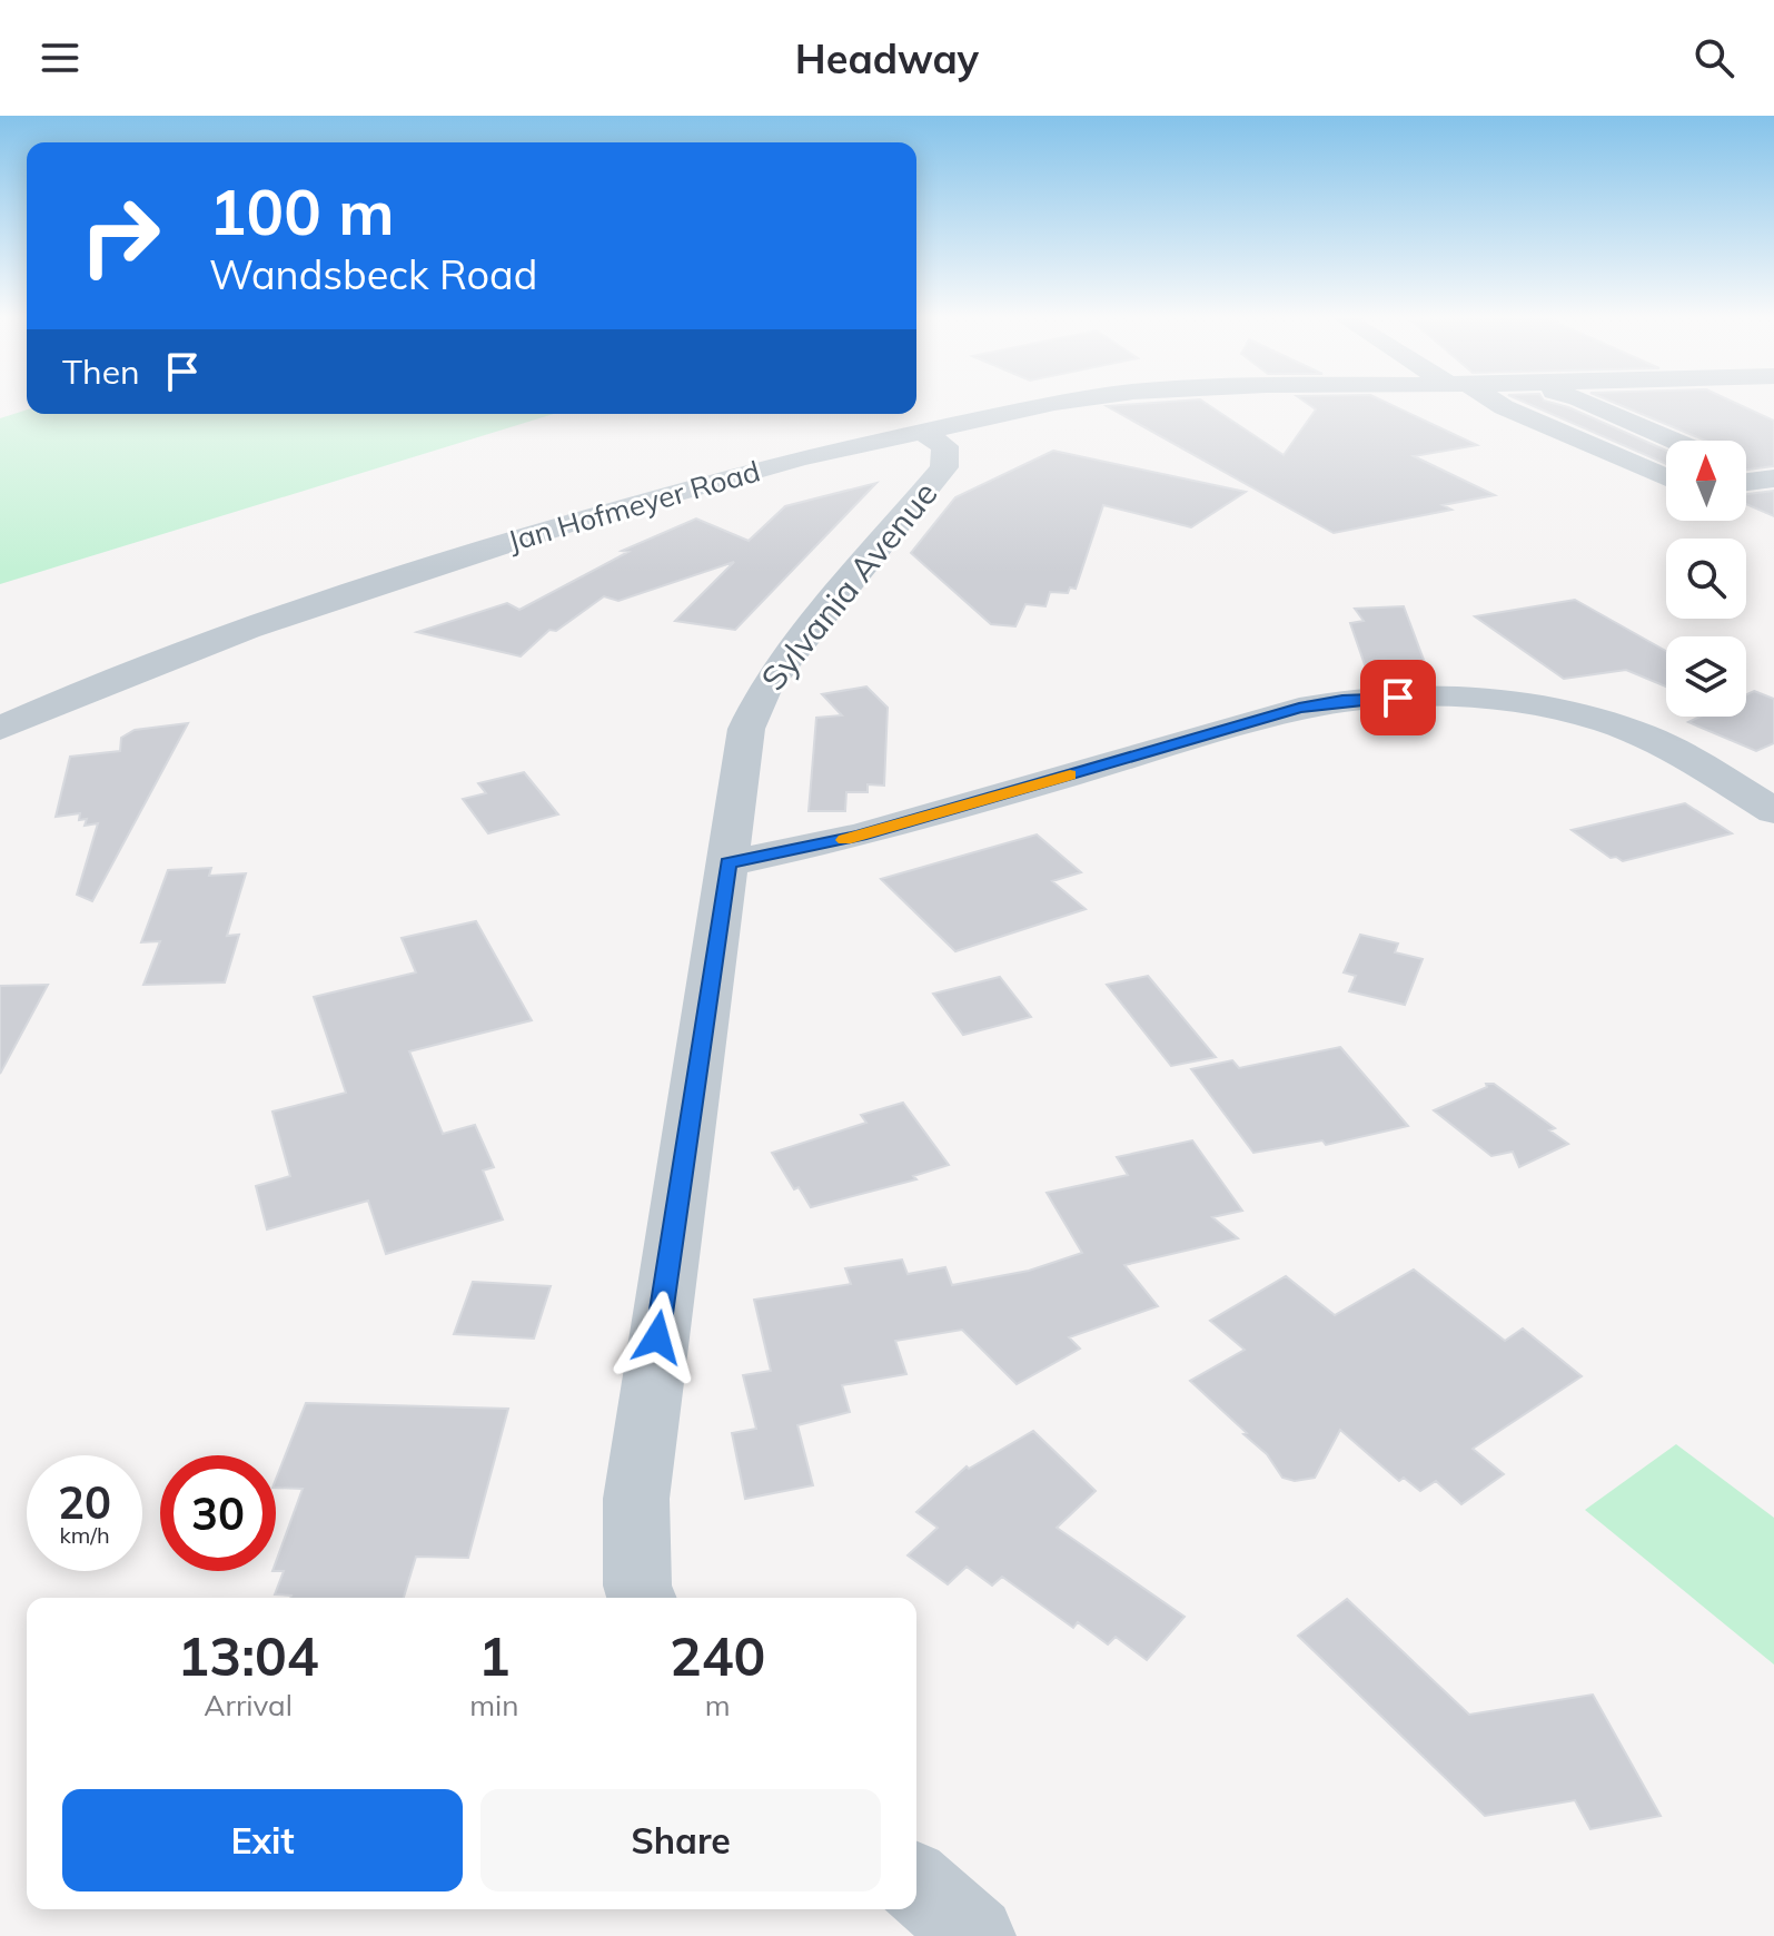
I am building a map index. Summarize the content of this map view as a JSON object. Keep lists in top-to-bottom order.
{
  "streets": {
    "street": ["Jan Hofmeyer Road", "Sylvania Avenue"]
  },
  "crossings": [
    ["Jan Hofmeyer Road", "Sylvania Avenue"]
  ],
  "north": "top",
  "page": {
    "header": "Headway",
    "turn": ["100 m", "Wandsbeck Road"],
    "then": "Then",
    "speed": "20 km/h",
    "limit": "30",
    "eta": [
      "13:04",
      "Arrival",
      "1",
      "min",
      "240",
      "m"
    ],
    "buttons": ["Exit", "Share"]
  }
}
